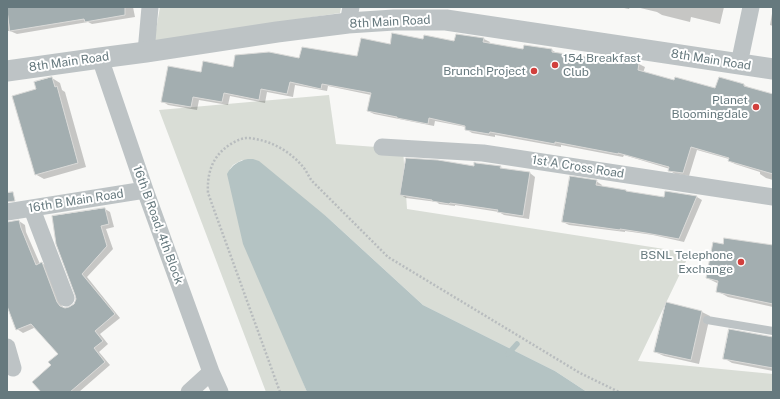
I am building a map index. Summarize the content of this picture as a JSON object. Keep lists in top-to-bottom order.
{
  "streets": {
    "street": [
      "8th Main Road",
      "1st A Cross Road",
      "16th B Main Road",
      "16th B Road, 4th Block"
    ]
  },
  "crossings": [
    ["8th Main Road", "16th B Road, 4th Block"],
    ["16th B Main Road", "16th B Road, 4th Block"]
  ],
  "places": [
    "154 Breakfast Club",
    "Brunch Project",
    "Planet Bloomingdale",
    "BSNL Telephone Exchange"
  ]
}
